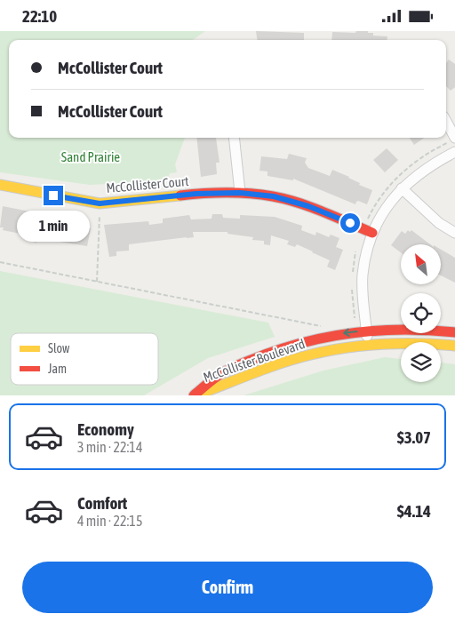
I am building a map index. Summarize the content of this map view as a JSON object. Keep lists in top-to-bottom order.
{
  "streets": {
    "street": ["McCollister Court", "McCollister Boulevard"]
  },
  "parks": ["Sand Prairie"],
  "legend": ["Slow", "Jam"],
  "north": "top left",
  "page": {
    "status": "22:10",
    "banner": ["McCollister Court", "McCollister Court"],
    "bubble": "1 min",
    "list": [
      {
        "name": "Economy",
        "note": "3 min · 22:14",
        "value": "$3.07"
      },
      {
        "name": "Comfort",
        "note": "4 min · 22:15",
        "value": "$4.14"
      }
    ],
    "buttons": "Confirm"
  }
}
